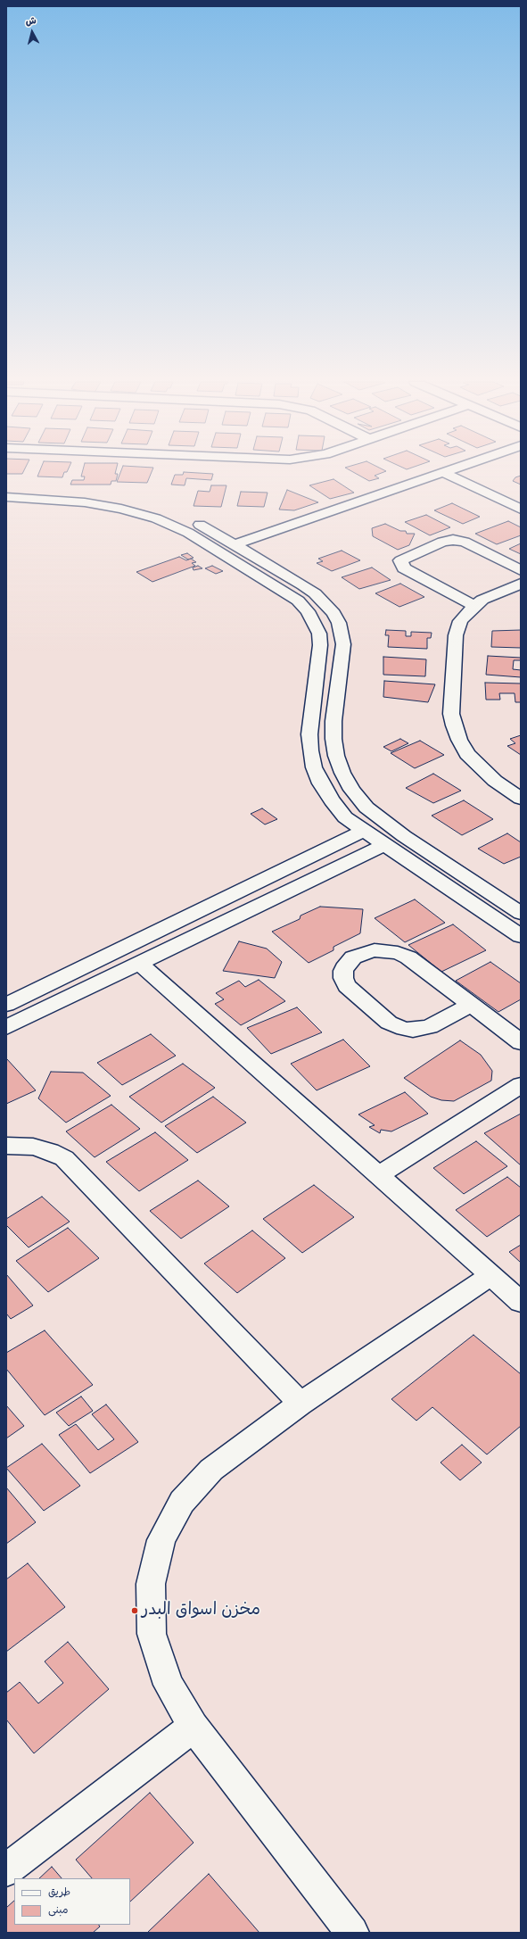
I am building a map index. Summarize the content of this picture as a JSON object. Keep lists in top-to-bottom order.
{
  "places": ["مخزن اسواق البدر"],
  "legend": ["طريق", "مبنى"],
  "north": "top"
}
